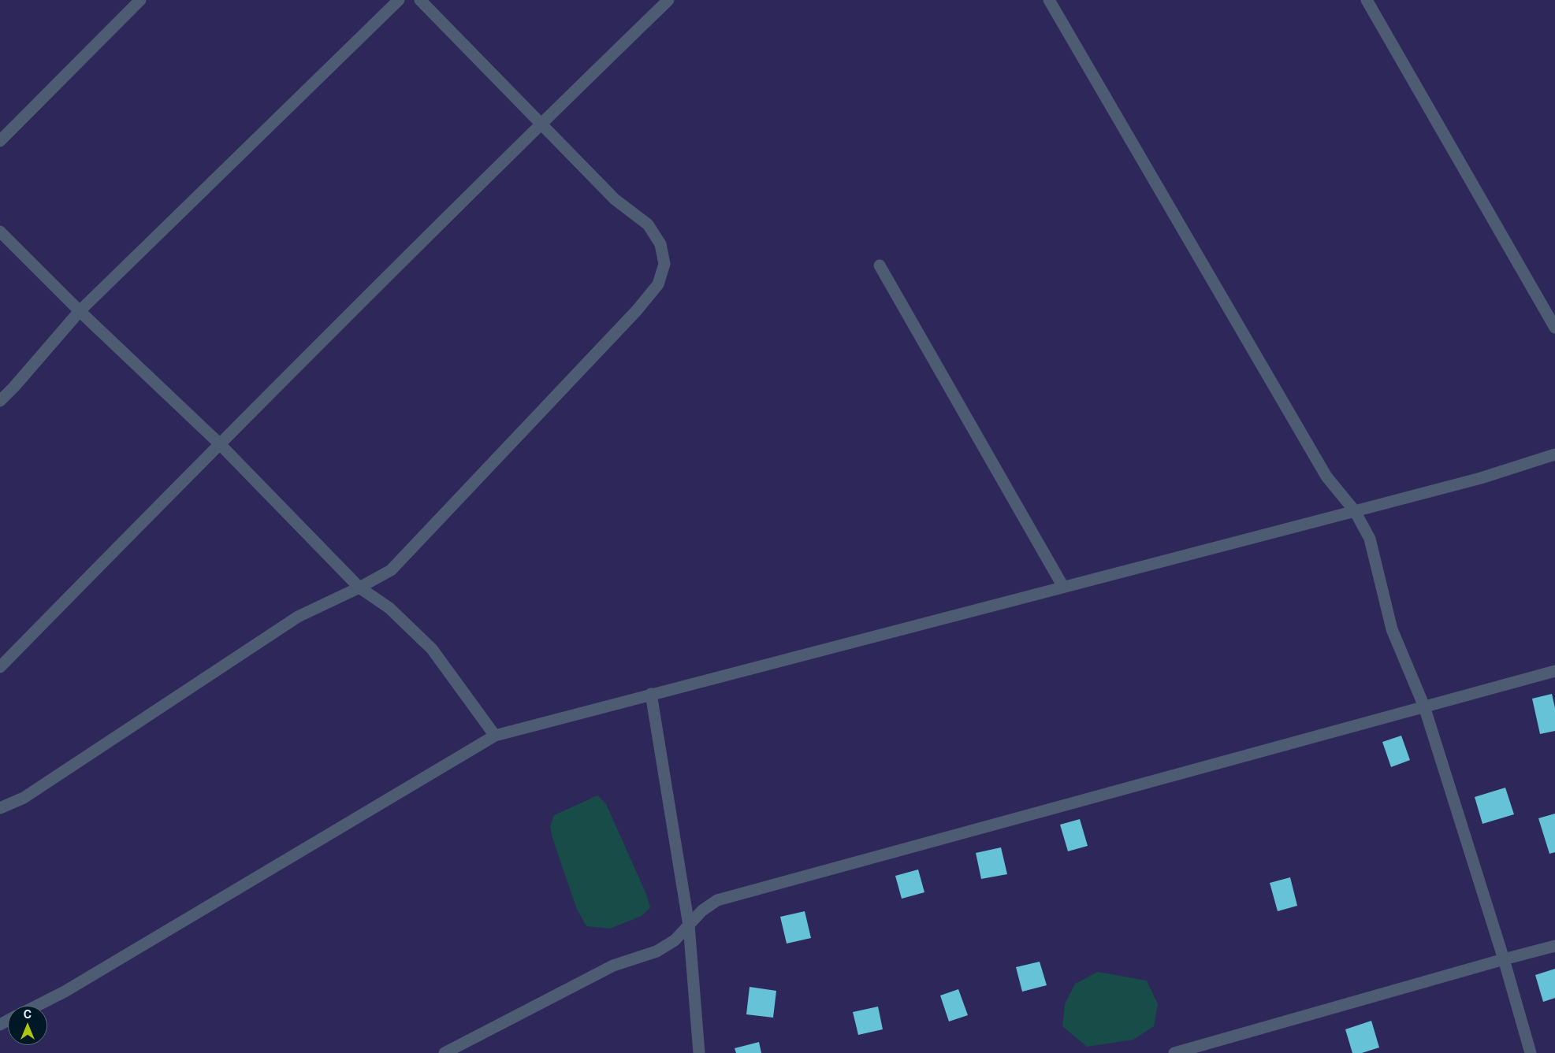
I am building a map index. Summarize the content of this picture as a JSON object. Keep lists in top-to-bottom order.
{
  "north": "top"
}
